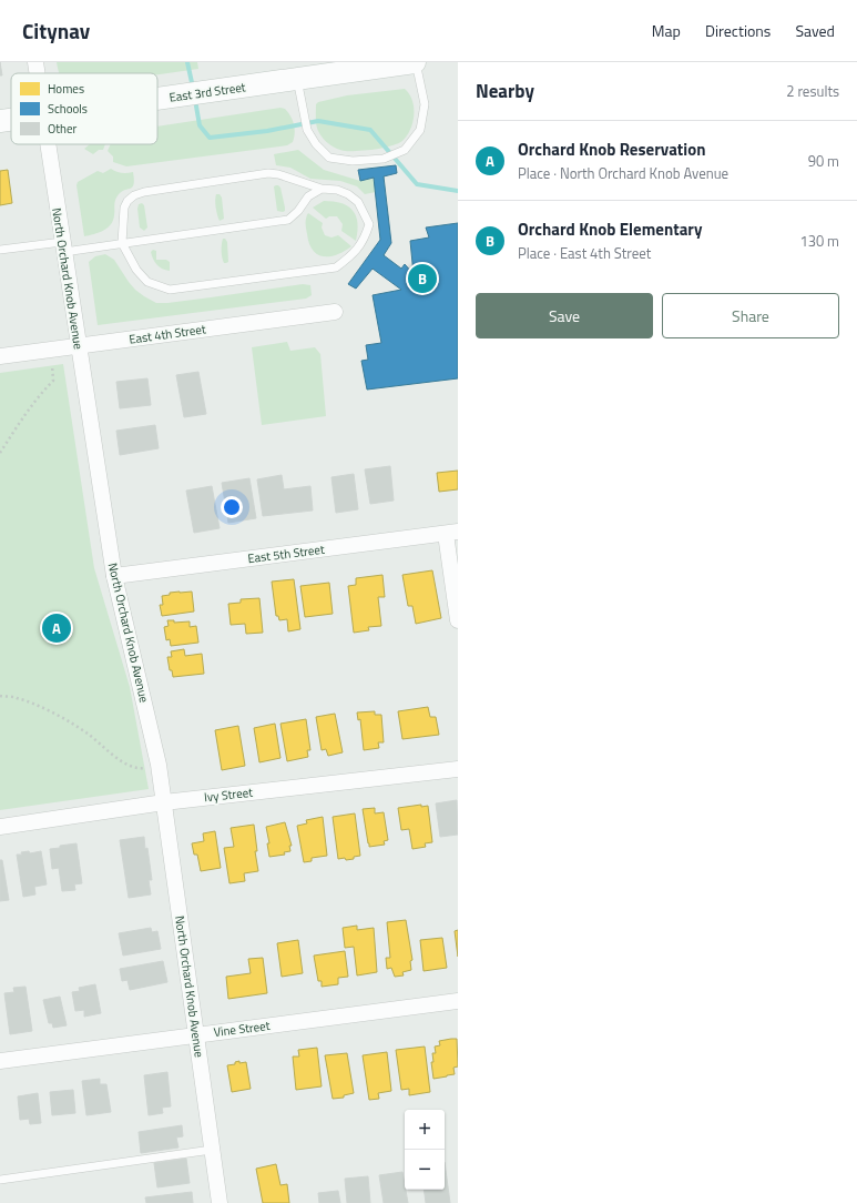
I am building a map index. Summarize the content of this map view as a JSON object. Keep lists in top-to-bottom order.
{
  "streets": {
    "main road": ["East 3rd Street"],
    "street": [
      "North Orchard Knob Avenue",
      "East 4th Street",
      "East 5th Street",
      "Ivy Street",
      "Vine Street"
    ]
  },
  "crossings": [
    ["North Orchard Knob Avenue", "East 4th Street"],
    ["North Orchard Knob Avenue", "East 5th Street"],
    ["North Orchard Knob Avenue", "Ivy Street"],
    ["North Orchard Knob Avenue", "Vine Street"]
  ],
  "legend": ["Homes", "Schools", "Other"],
  "page": {
    "header": "Citynav",
    "nav": ["Map", "Directions", "Saved"],
    "heading": ["Nearby", "2 results"],
    "list": [
      {
        "mark": "A",
        "name": "Orchard Knob Reservation",
        "note": "Place · North Orchard Knob Avenue",
        "value": "90 m"
      },
      {
        "mark": "B",
        "name": "Orchard Knob Elementary",
        "note": "Place · East 4th Street",
        "value": "130 m"
      }
    ],
    "pins": ["B", "A"],
    "buttons": ["Save", "Share"],
    "map_buttons": ["+", "−"]
  }
}
